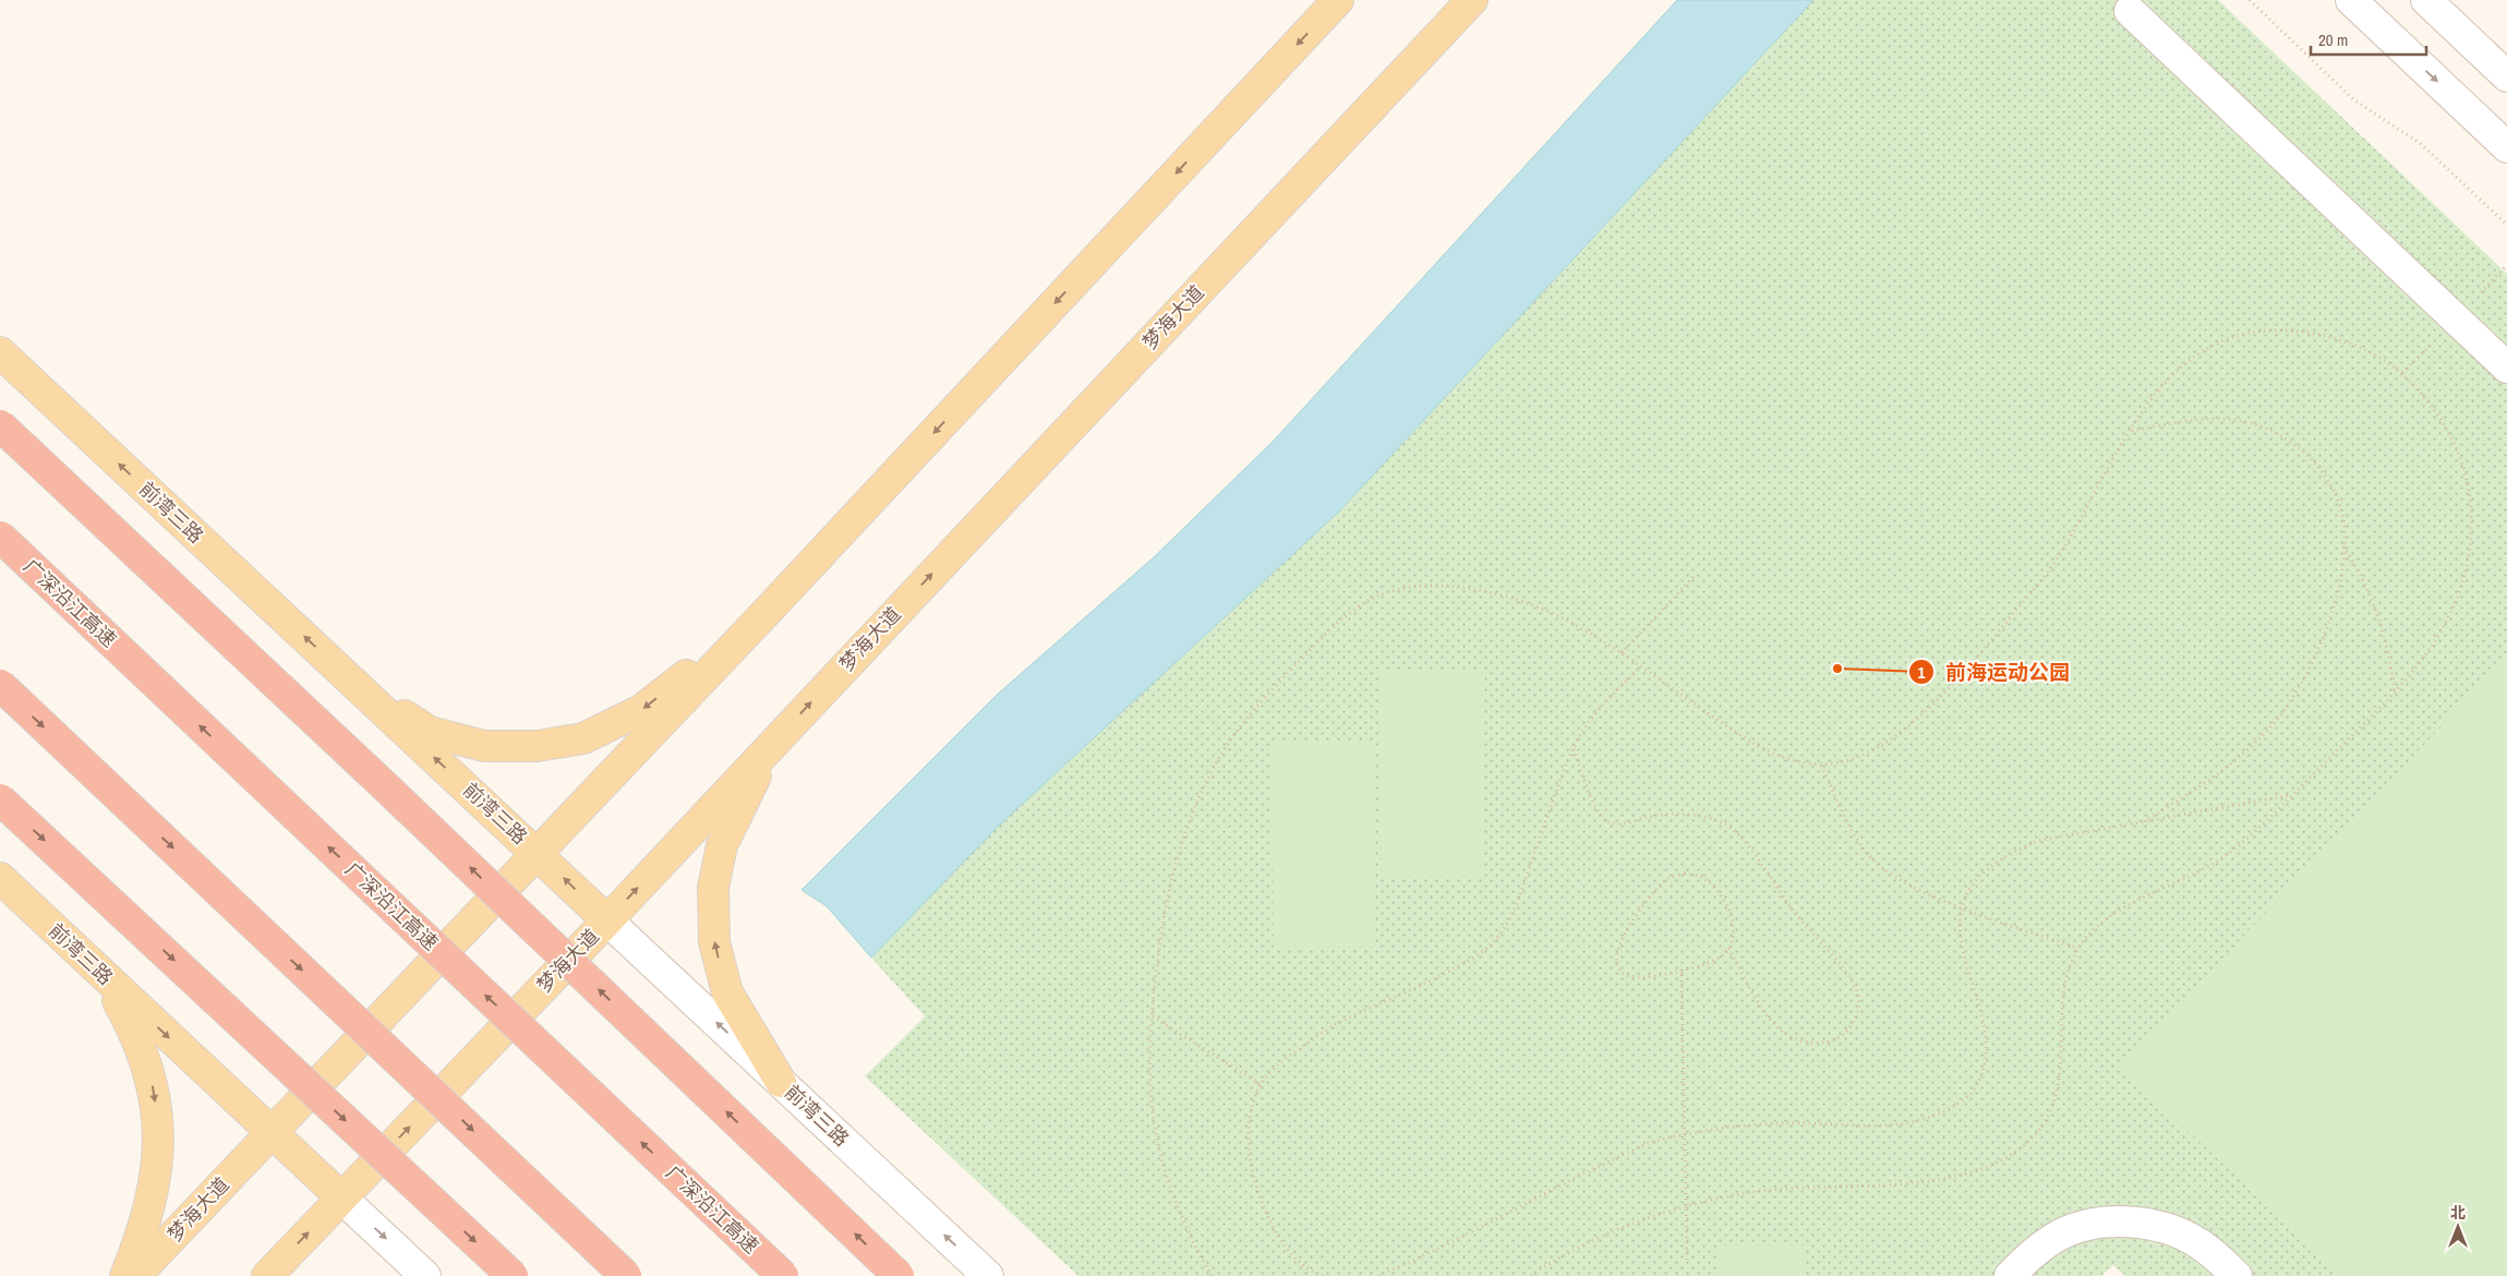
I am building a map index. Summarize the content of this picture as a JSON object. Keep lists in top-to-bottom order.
{
  "streets": {
    "highway": ["广深沿江高速"],
    "main road": ["梦海大道", "前湾三路"]
  },
  "crossings": [
    ["梦海大道", "前湾三路"]
  ],
  "places": ["前海运动公园"],
  "scale_bar": "20 m",
  "north": "top"
}
